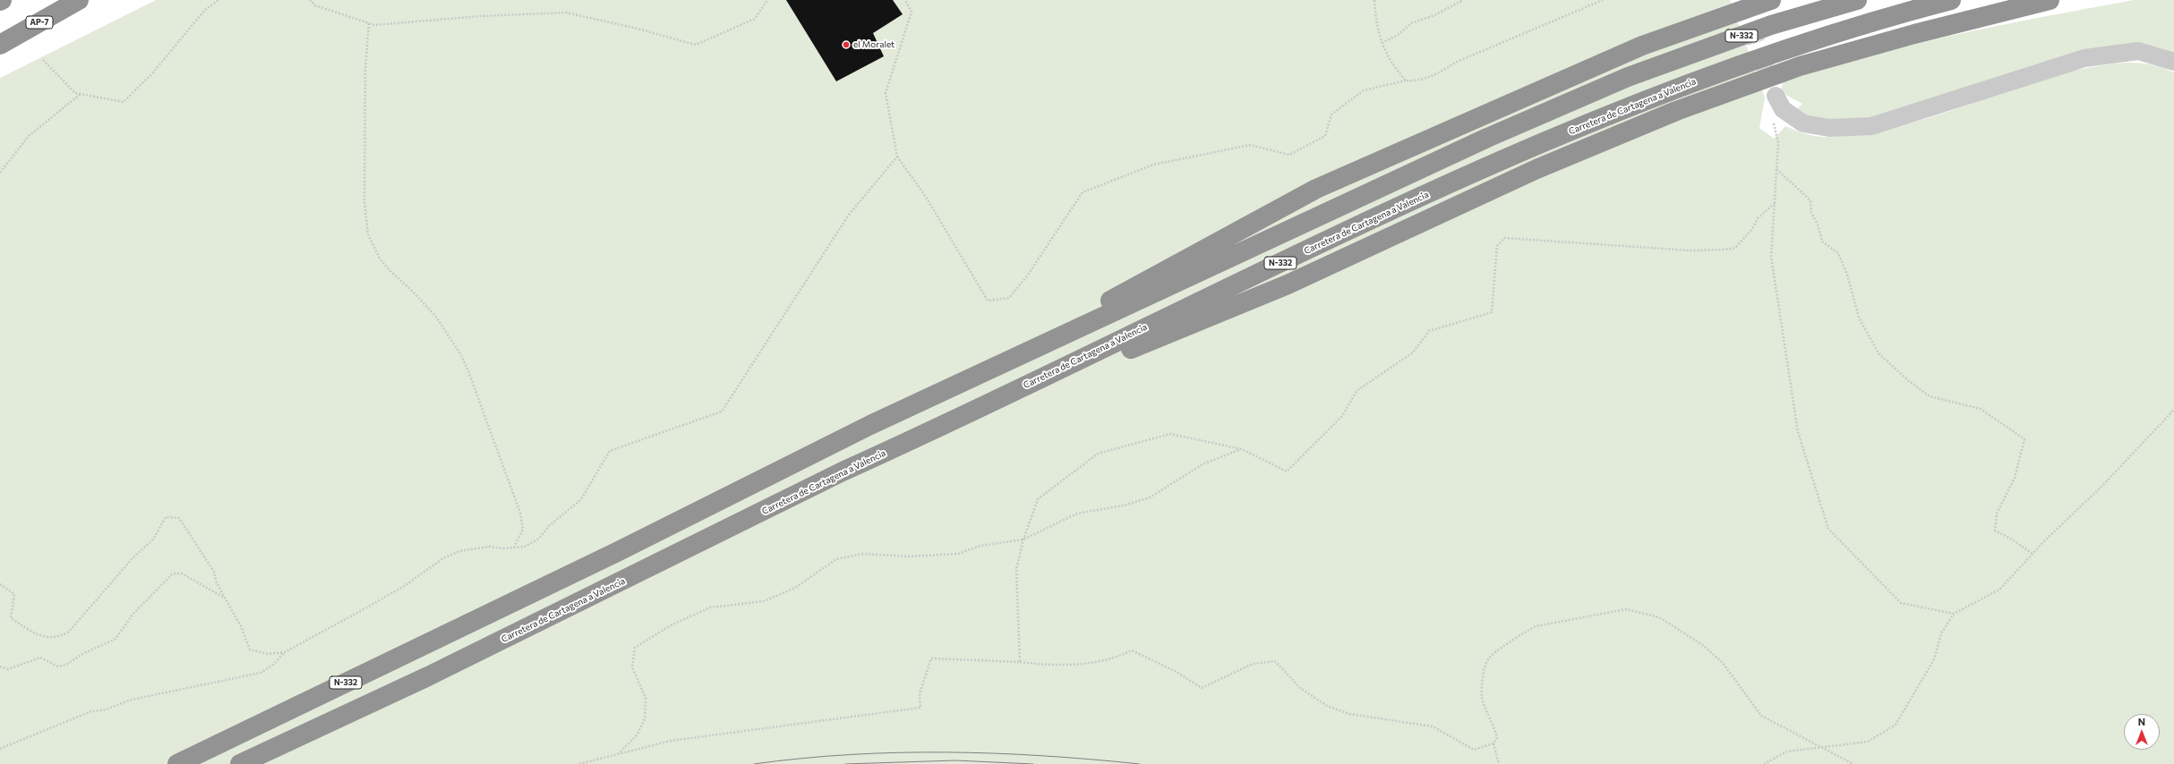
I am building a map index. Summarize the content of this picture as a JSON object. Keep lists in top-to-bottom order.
{
  "streets": {
    "highway": ["AP-7", "N-332", "Carretera de Cartagena a Valencia"]
  },
  "places": ["el Moralet"],
  "north": "top"
}
